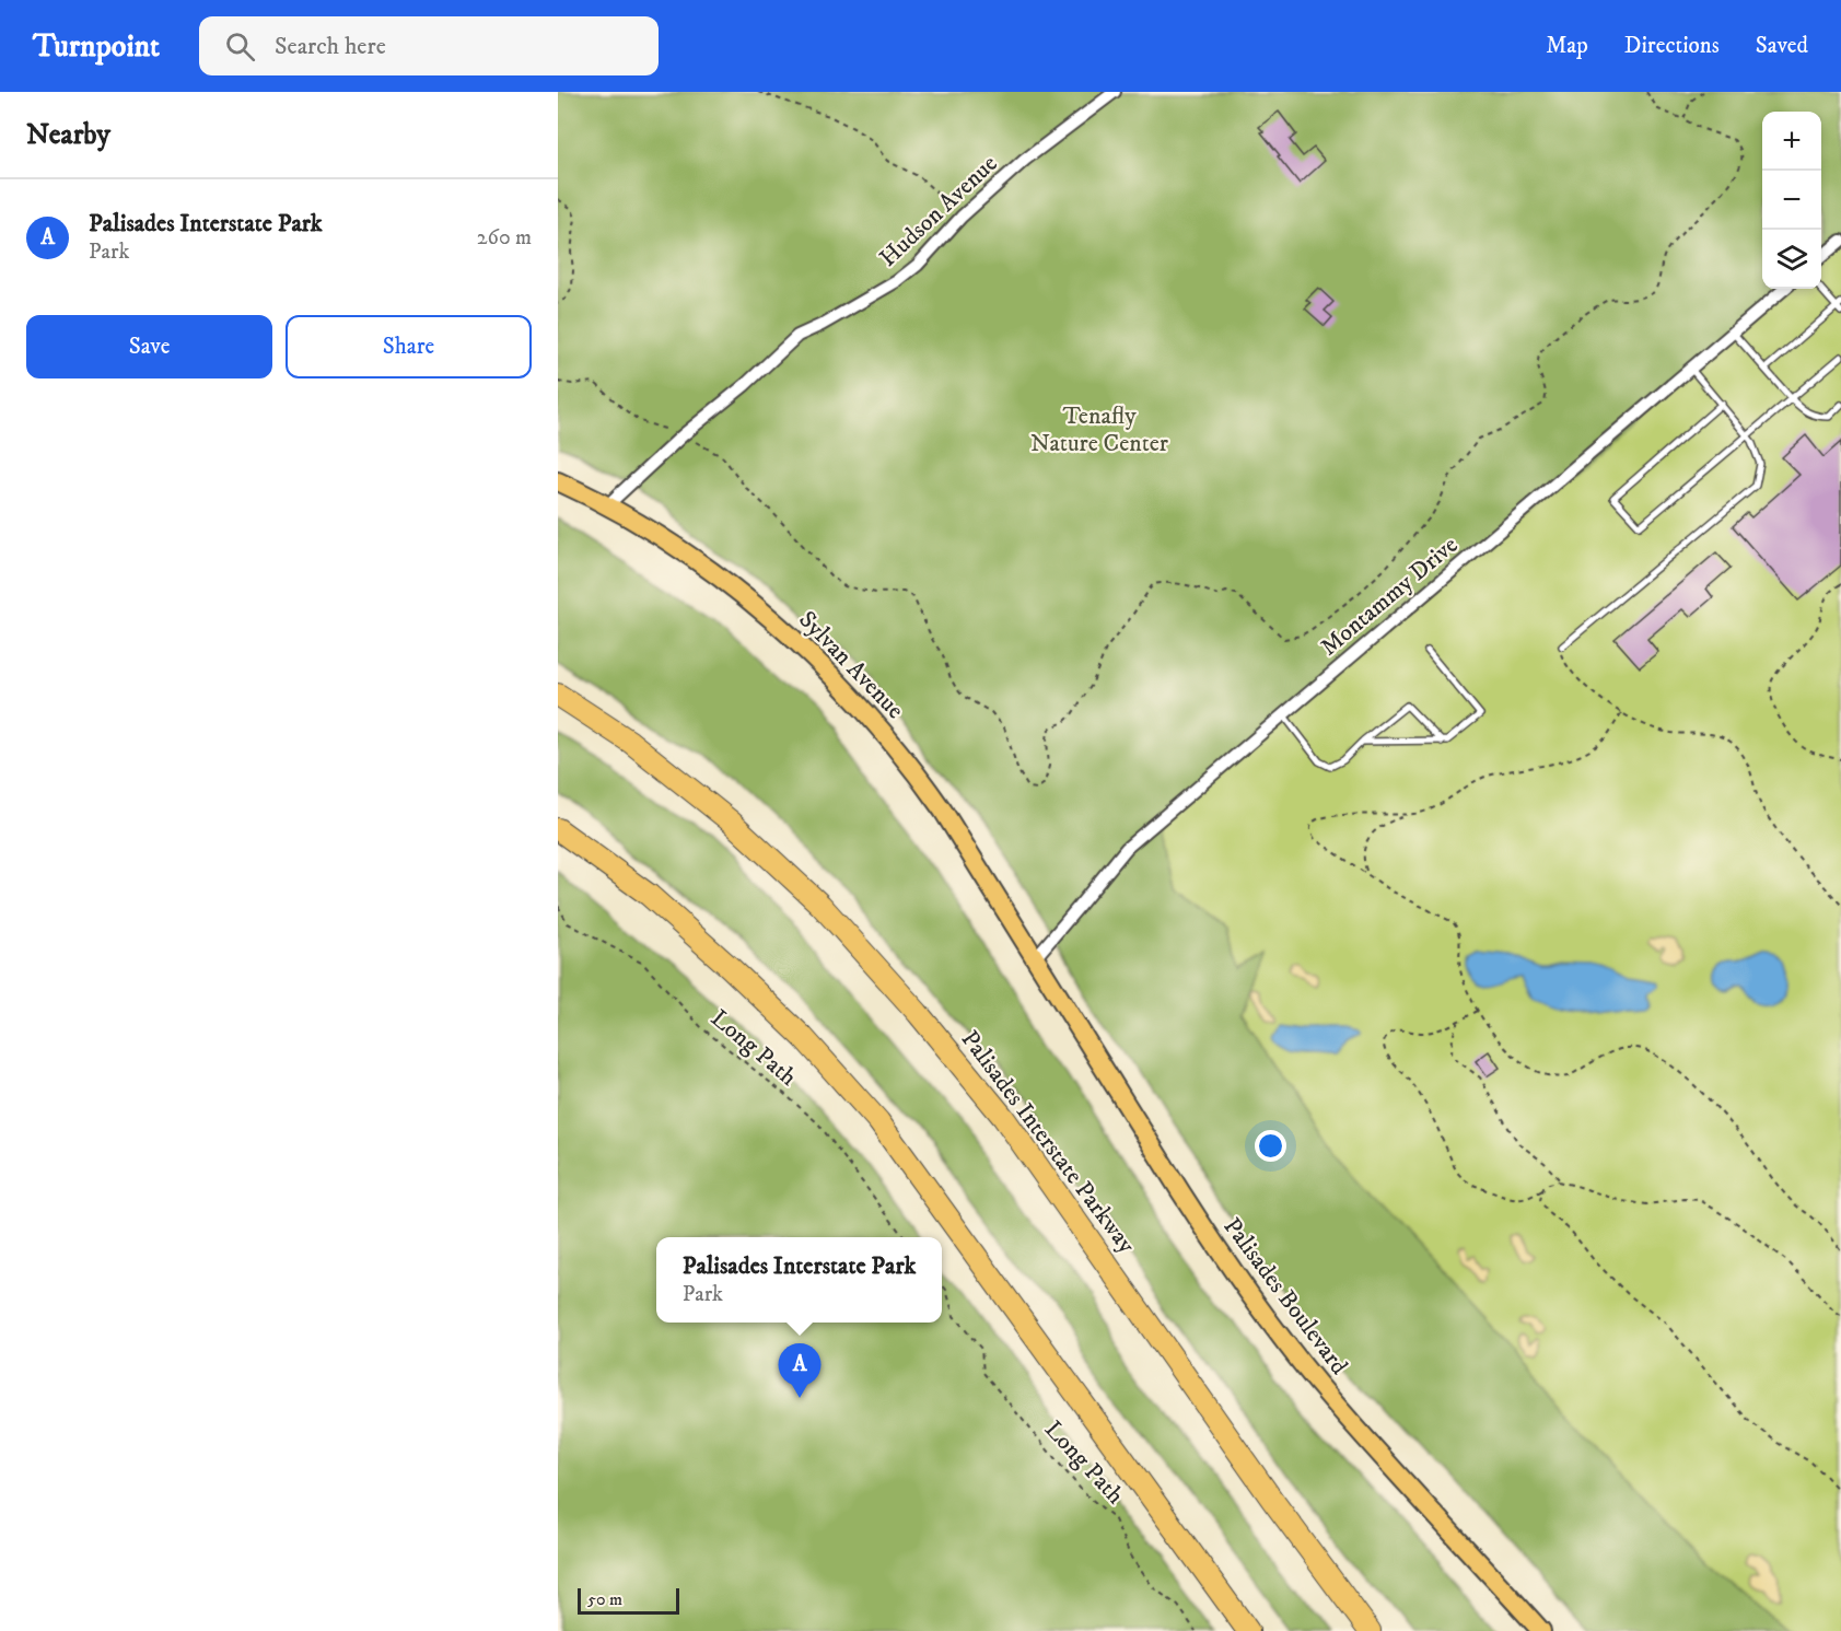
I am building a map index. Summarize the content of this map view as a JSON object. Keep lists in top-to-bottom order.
{
  "streets": {
    "highway": ["Palisades Interstate Parkway"],
    "main road": ["Sylvan Avenue", "Palisades Boulevard"],
    "street": ["Hudson Avenue", "Montammy Drive"],
    "path": ["Long Path"]
  },
  "crossings": [
    ["Hudson Avenue", "Sylvan Avenue"],
    ["Montammy Drive", "Sylvan Avenue"],
    ["Montammy Drive", "Palisades Boulevard"],
    ["Sylvan Avenue", "Palisades Boulevard"]
  ],
  "parks": ["Tenafly Nature Center"],
  "scale_bar": "50 m",
  "page": {
    "header": "Turnpoint",
    "search": "Search here",
    "nav": ["Map", "Directions", "Saved"],
    "heading": "Nearby",
    "map_buttons": ["+", "−"],
    "list": [
      {
        "mark": "A",
        "name": "Palisades Interstate Park",
        "note": "Park",
        "value": "260 m"
      }
    ],
    "buttons": ["Save", "Share"],
    "popup": ["Palisades Interstate Park", "Park"],
    "pins": "A",
    "scale": "50 m"
  }
}
